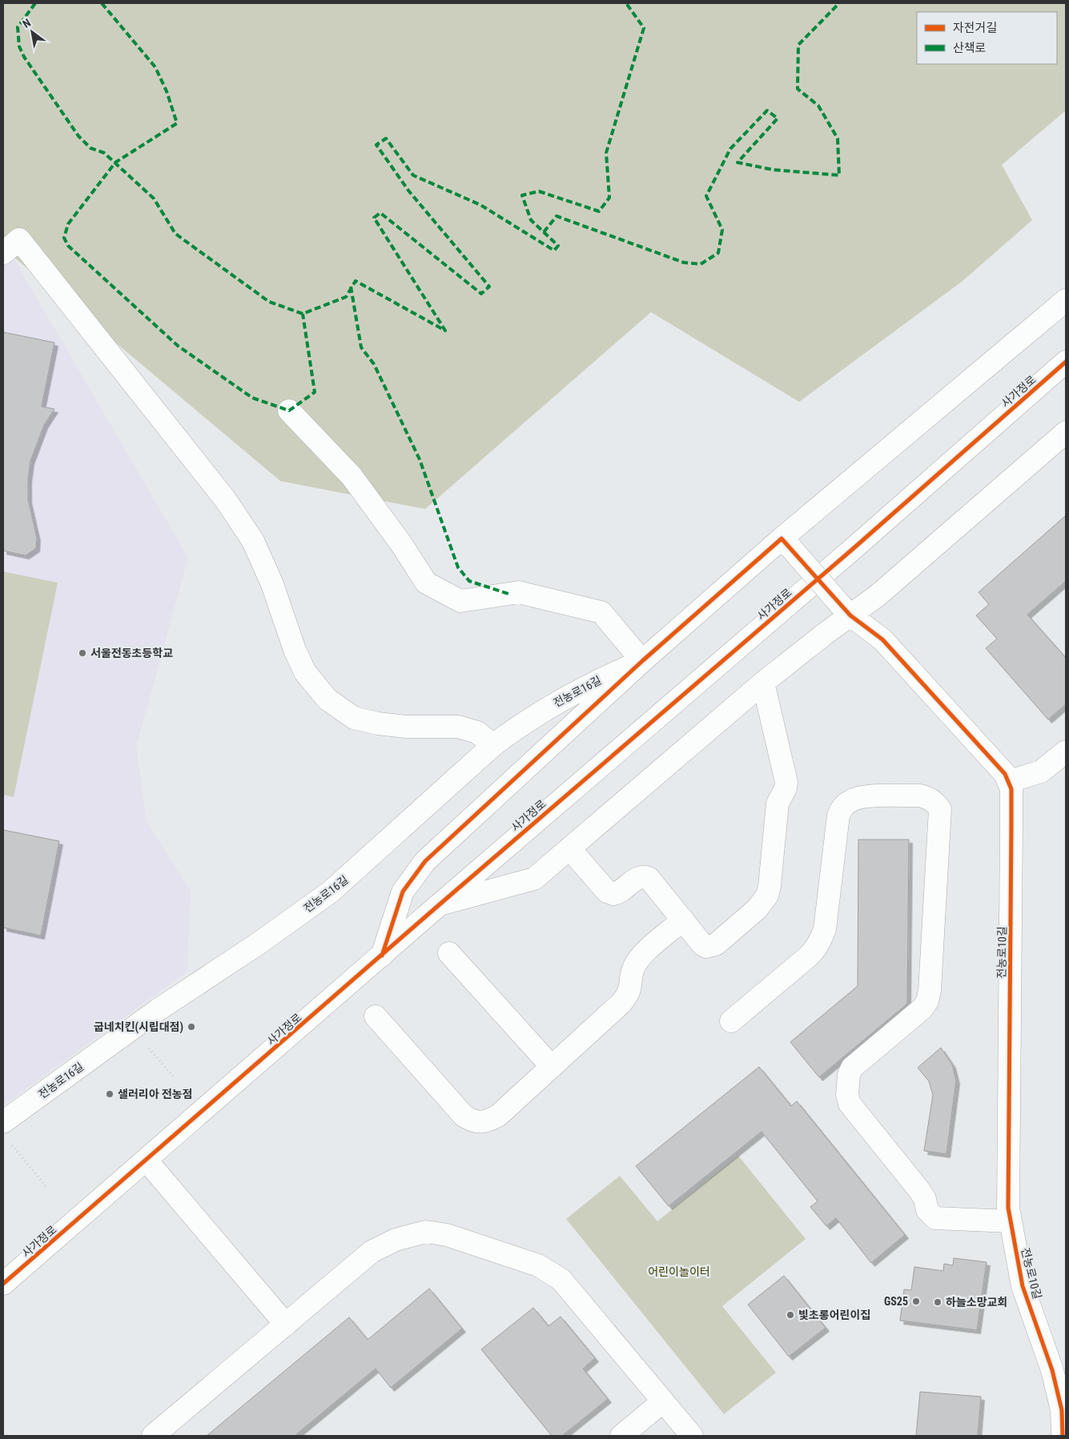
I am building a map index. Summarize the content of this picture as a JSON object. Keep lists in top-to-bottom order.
{
  "streets": {
    "street": ["사가정로", "전농로16길", "전농로10길"]
  },
  "parks": ["어린이놀이터"],
  "places": [
    "서울전동초등학교",
    "굽네치킨(시립대점)",
    "샐러리아 전농점",
    "GS25",
    "하늘소망교회",
    "빛초롱어린이집"
  ],
  "legend": ["자전거길", "산책로"],
  "north": "top left"
}
